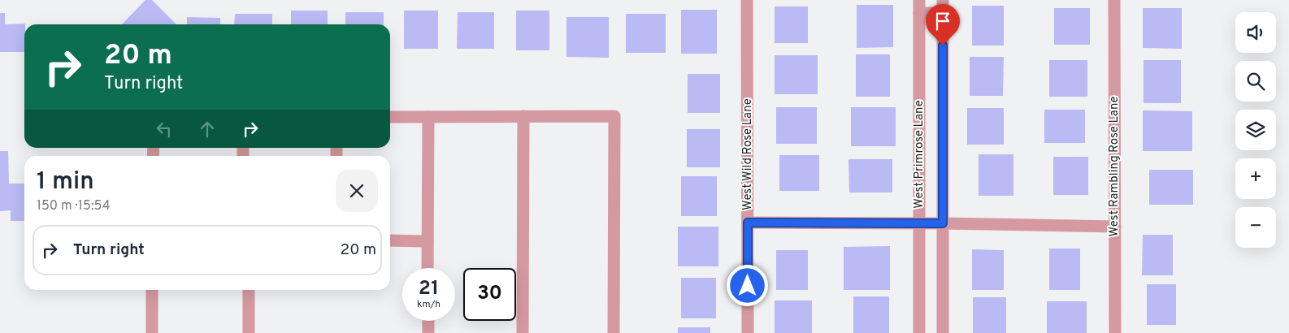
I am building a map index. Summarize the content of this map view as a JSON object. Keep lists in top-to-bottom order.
{
  "streets": {
    "street": ["West Wild Rose Lane", "West Primrose Lane", "West Rambling Rose Lane"]
  },
  "page": {
    "map_buttons": ["+", "−"],
    "turn": ["20 m", "Turn right"],
    "heading": ["1 min", "150 m · 15:54"],
    "list": [
      {
        "name": "Turn right",
        "value": "20 m"
      }
    ],
    "speed": "21 km/h",
    "limit": "30"
  }
}
